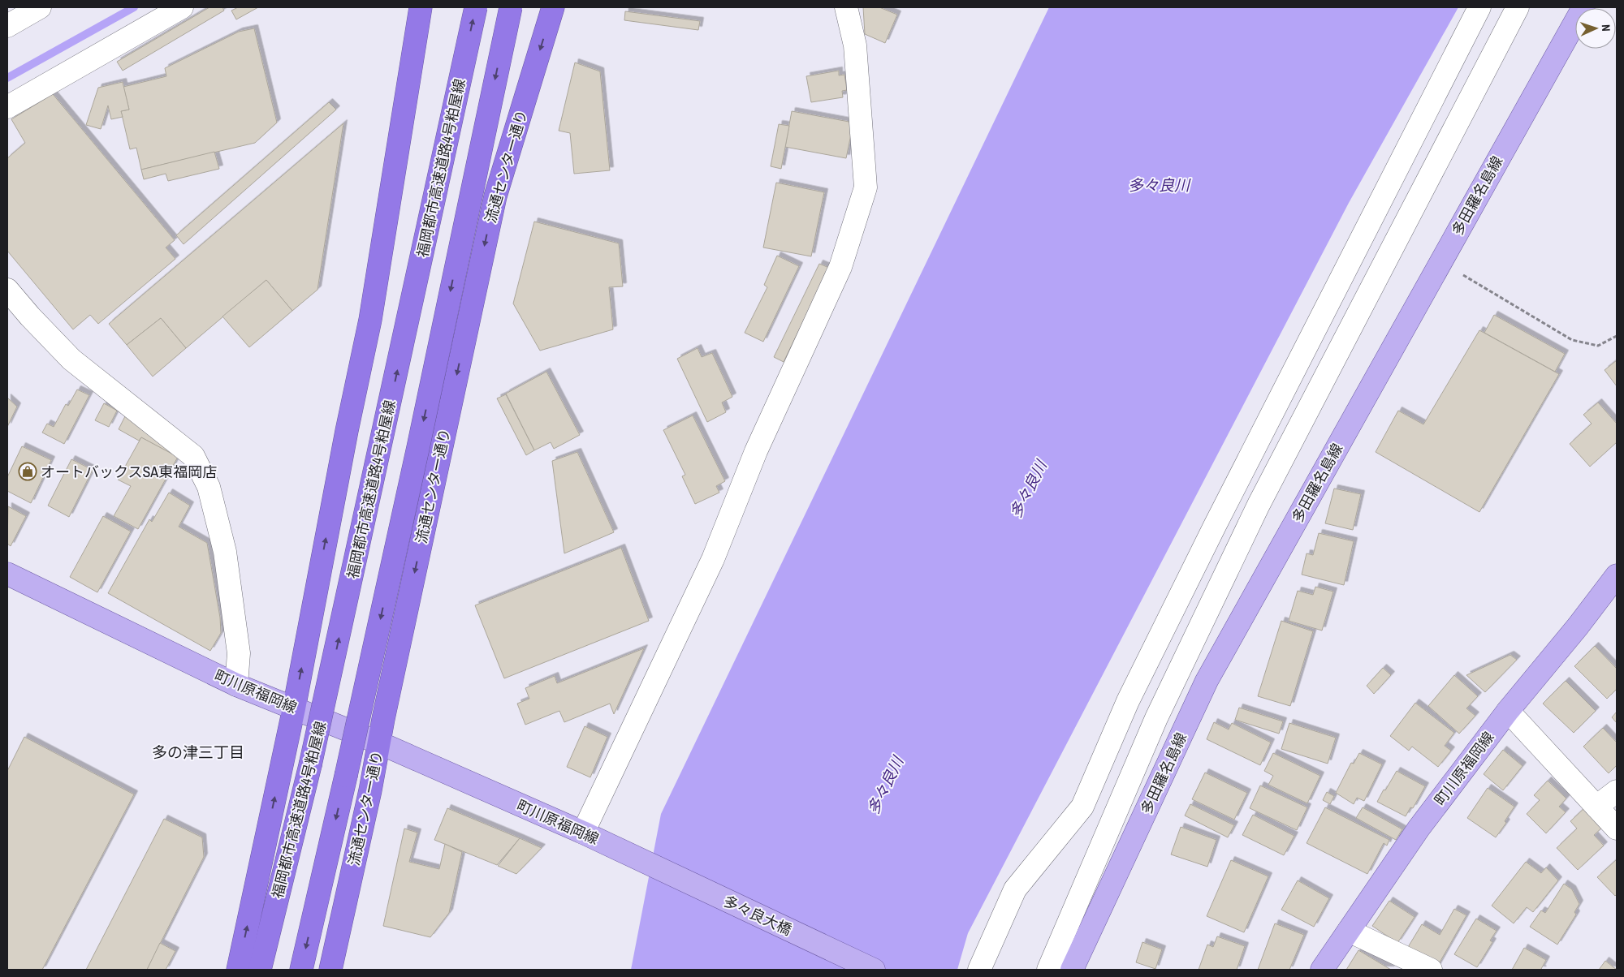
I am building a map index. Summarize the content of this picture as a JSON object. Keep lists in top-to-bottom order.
{
  "streets": {
    "highway": ["流通センター通り", "福岡都市高速道路4号粕屋線"],
    "main road": ["多田羅名島線", "町川原福岡線", "多々良大橋"]
  },
  "crossings": [
    ["流通センター通り", "町川原福岡線"],
    ["町川原福岡線", "多々良大橋"]
  ],
  "districts": ["多の津三丁目"],
  "water": ["多々良川"],
  "places": {
    "shop": ["オートバックスSA東福岡店"]
  },
  "north": "right"
}
